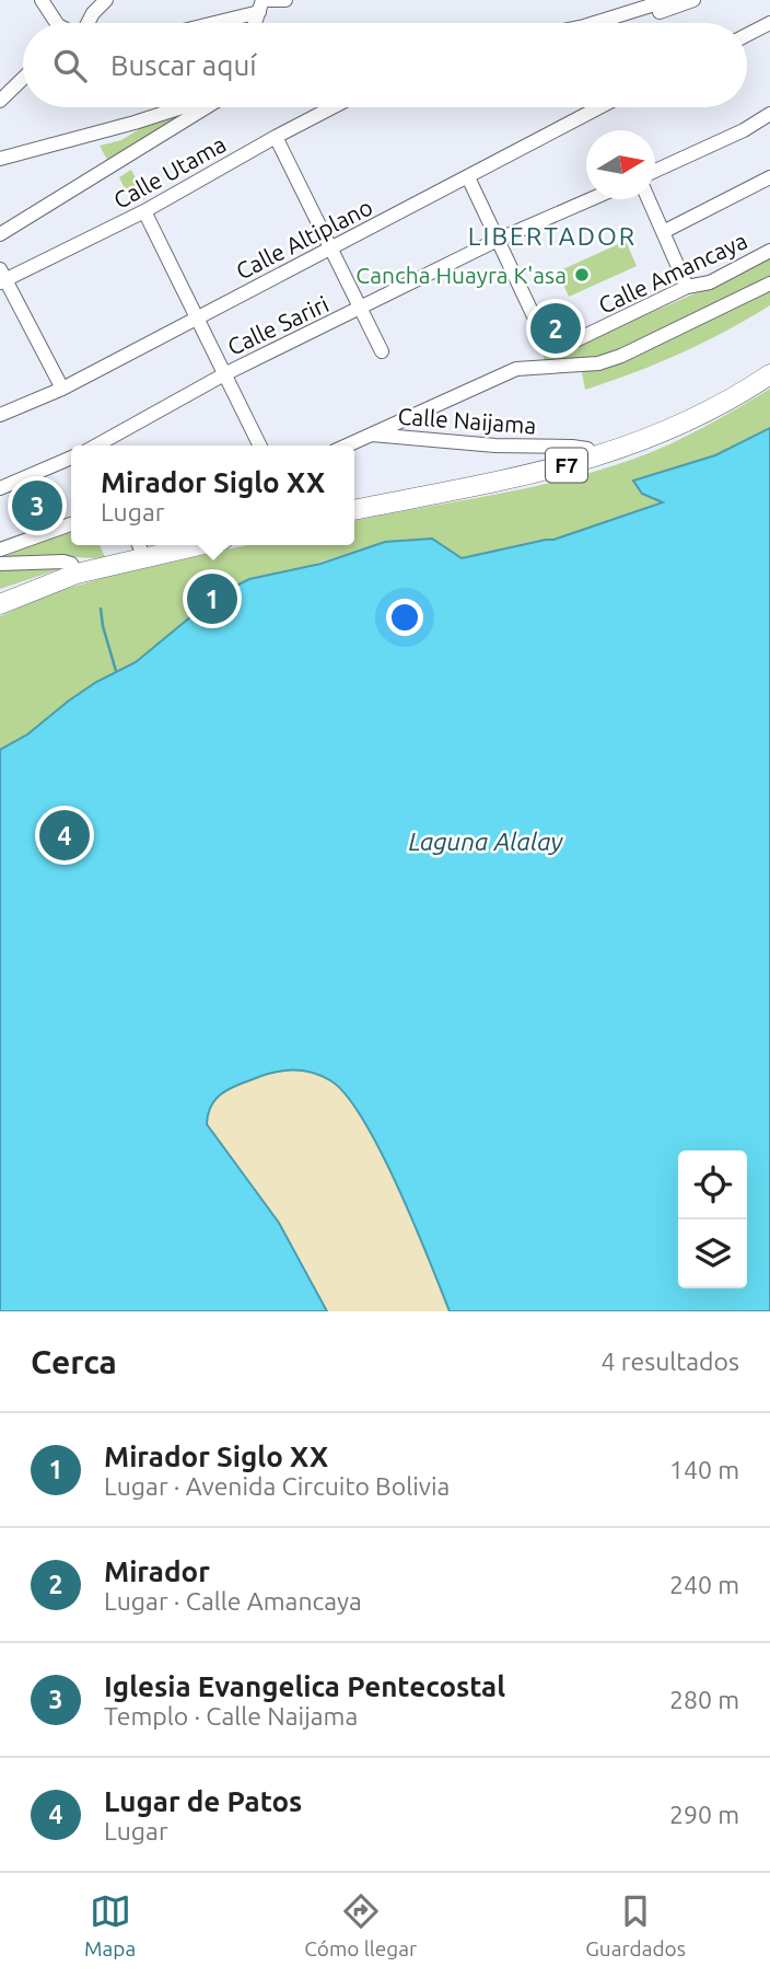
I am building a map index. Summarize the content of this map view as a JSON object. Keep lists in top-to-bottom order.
{
  "streets": {
    "highway": ["F7"],
    "street": [
      "Calle Utama",
      "Calle Altiplano",
      "Calle Amancaya",
      "Calle Sariri",
      "Calle Naijama"
    ]
  },
  "crossings": [
    ["Calle Altiplano", "Calle Amancaya"],
    ["Calle Amancaya", "Calle Sariri"],
    ["Calle Naijama", "F7"]
  ],
  "districts": ["LIBERTADOR"],
  "water": ["Laguna Alalay"],
  "places": ["Cancha Huayra K'asa"],
  "north": "right",
  "page": {
    "search": "Buscar aquí",
    "pins": [
      "2",
      "3",
      "1",
      "4"
    ],
    "popup": ["Mirador Siglo XX", "Lugar"],
    "heading": ["Cerca", "4 resultados"],
    "list": [
      {
        "mark": "1",
        "name": "Mirador Siglo XX",
        "note": "Lugar · Avenida Circuito Bolivia",
        "value": "140 m"
      },
      {
        "mark": "2",
        "name": "Mirador",
        "note": "Lugar · Calle Amancaya",
        "value": "240 m"
      },
      {
        "mark": "3",
        "name": "Iglesia Evangelica Pentecostal",
        "note": "Templo · Calle Naijama",
        "value": "280 m"
      },
      {
        "mark": "4",
        "name": "Lugar de Patos",
        "note": "Lugar",
        "value": "290 m"
      }
    ],
    "nav": ["Mapa", "Cómo llegar", "Guardados"]
  }
}
